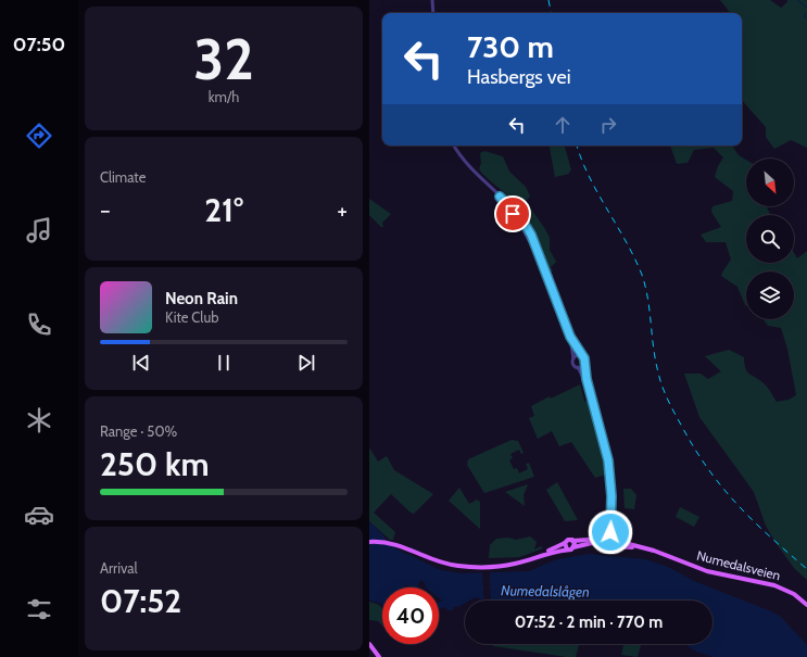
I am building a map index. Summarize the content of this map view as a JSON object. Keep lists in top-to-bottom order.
{
  "streets": {
    "main road": ["Numedalsveien"]
  },
  "water": ["Numedalslågen"],
  "north": "bottom right",
  "page": {
    "tabs": "07:50",
    "tile": [
      ["32", "km/h"],
      "Climate",
      ["Range · 50%", "250 km"],
      ["Arrival", "07:52"]
    ],
    "turn": ["730 m", "Hasbergs vei"],
    "heat": ["−", "21°", "+"],
    "song": ["Neon Rain", "Kite Club"],
    "limit": "40",
    "trip": "07:52 · 2 min · 770 m"
  }
}
